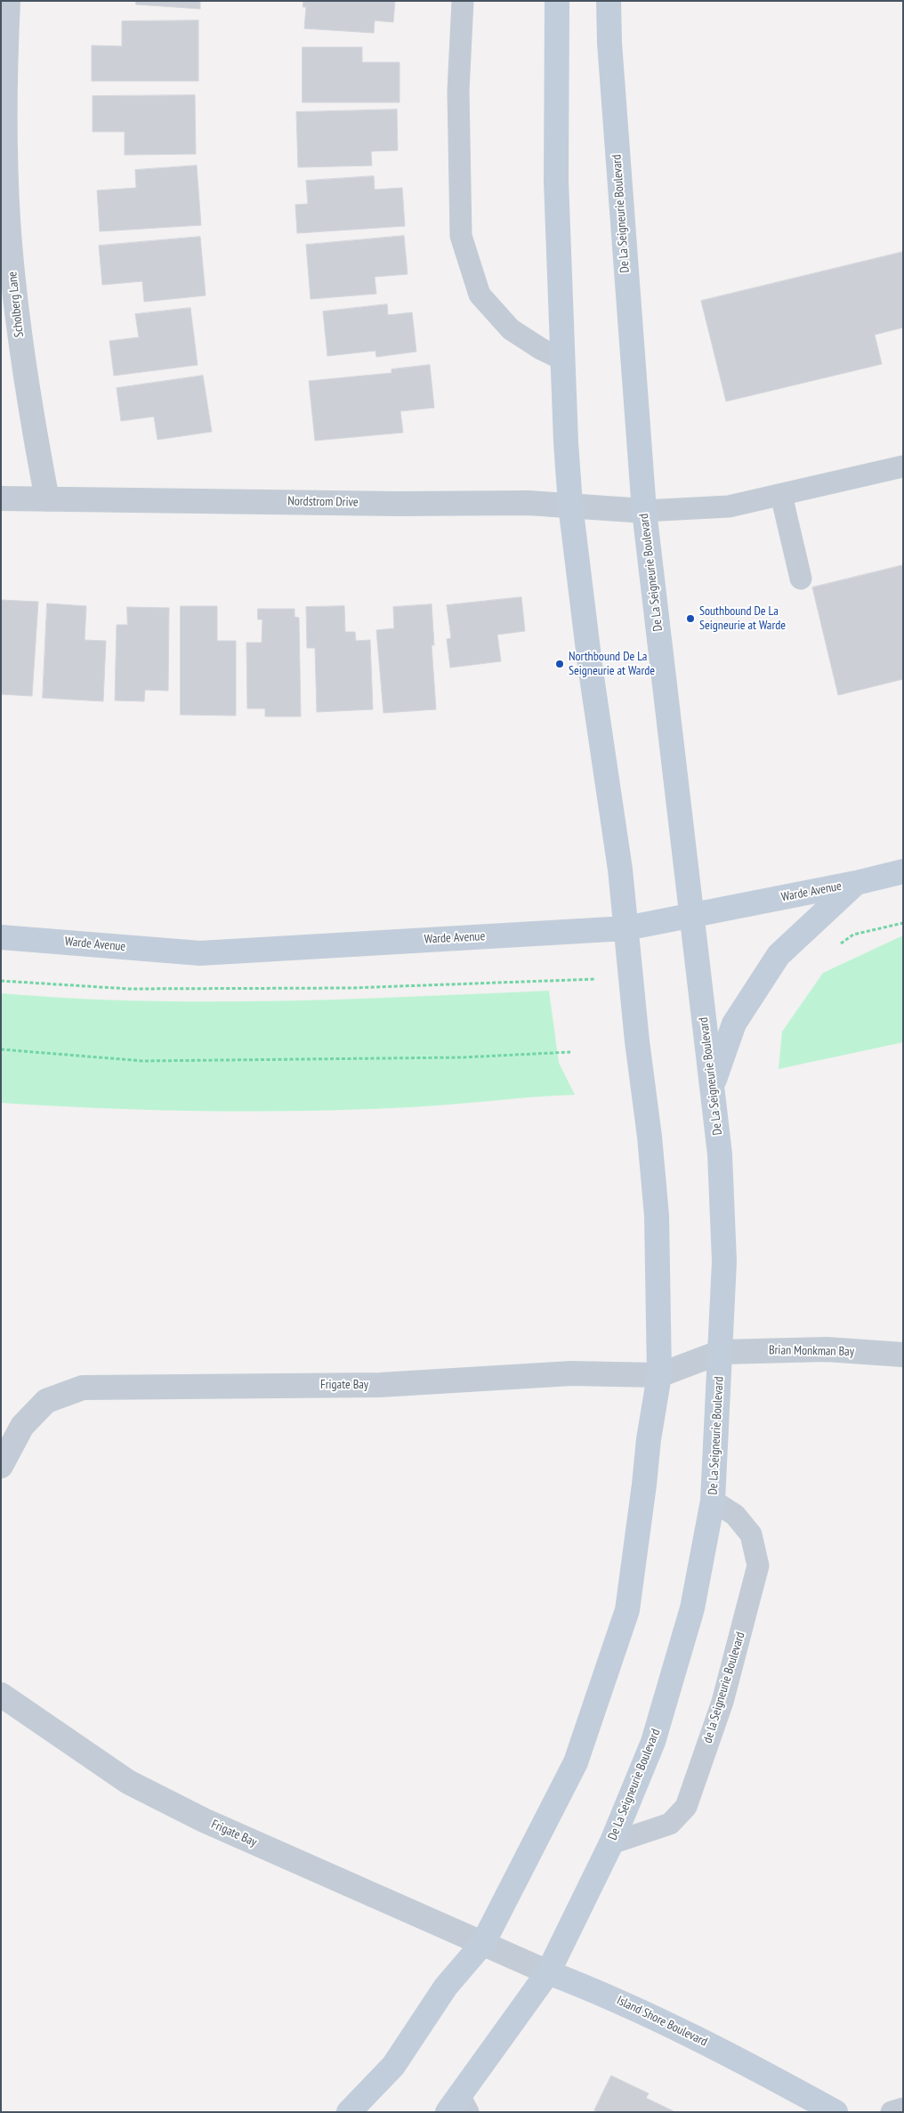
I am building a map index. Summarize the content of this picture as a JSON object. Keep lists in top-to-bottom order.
{
  "streets": {
    "street": [
      "De La Seigneurie Boulevard",
      "Scholberg Lane",
      "Nordstrom Drive",
      "Warde Avenue",
      "Brian Monkman Bay",
      "Frigate Bay",
      "Island Shore Boulevard"
    ],
    "lane": ["de la Seigneurie Boulevard"]
  },
  "crossings": [
    ["De La Seigneurie Boulevard", "Nordstrom Drive"],
    ["De La Seigneurie Boulevard", "Warde Avenue"],
    ["De La Seigneurie Boulevard", "Brian Monkman Bay"],
    ["De La Seigneurie Boulevard", "Frigate Bay"],
    ["De La Seigneurie Boulevard", "de la Seigneurie Boulevard"],
    ["De La Seigneurie Boulevard", "Island Shore Boulevard"],
    ["Scholberg Lane", "Nordstrom Drive"],
    ["Brian Monkman Bay", "Frigate Bay"],
    ["Frigate Bay", "Island Shore Boulevard"]
  ],
  "places": ["Southbound De La Seigneurie at Warde", "Northbound De La Seigneurie at Warde"]
}
